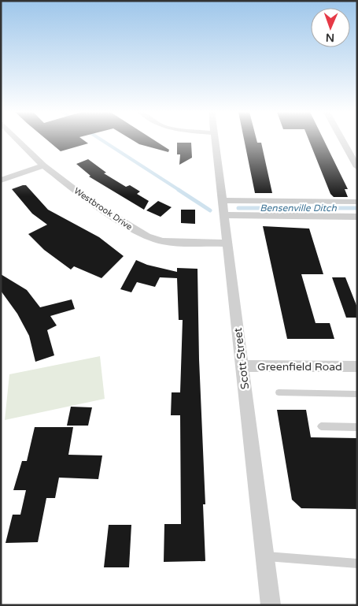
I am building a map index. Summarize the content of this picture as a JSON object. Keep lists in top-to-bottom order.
{
  "streets": {
    "street": ["Westbrook Drive", "Scott Street", "Greenfield Road"]
  },
  "crossings": [
    ["Westbrook Drive", "Scott Street"],
    ["Scott Street", "Greenfield Road"]
  ],
  "water": ["Bensenville Ditch"],
  "north": "bottom"
}
